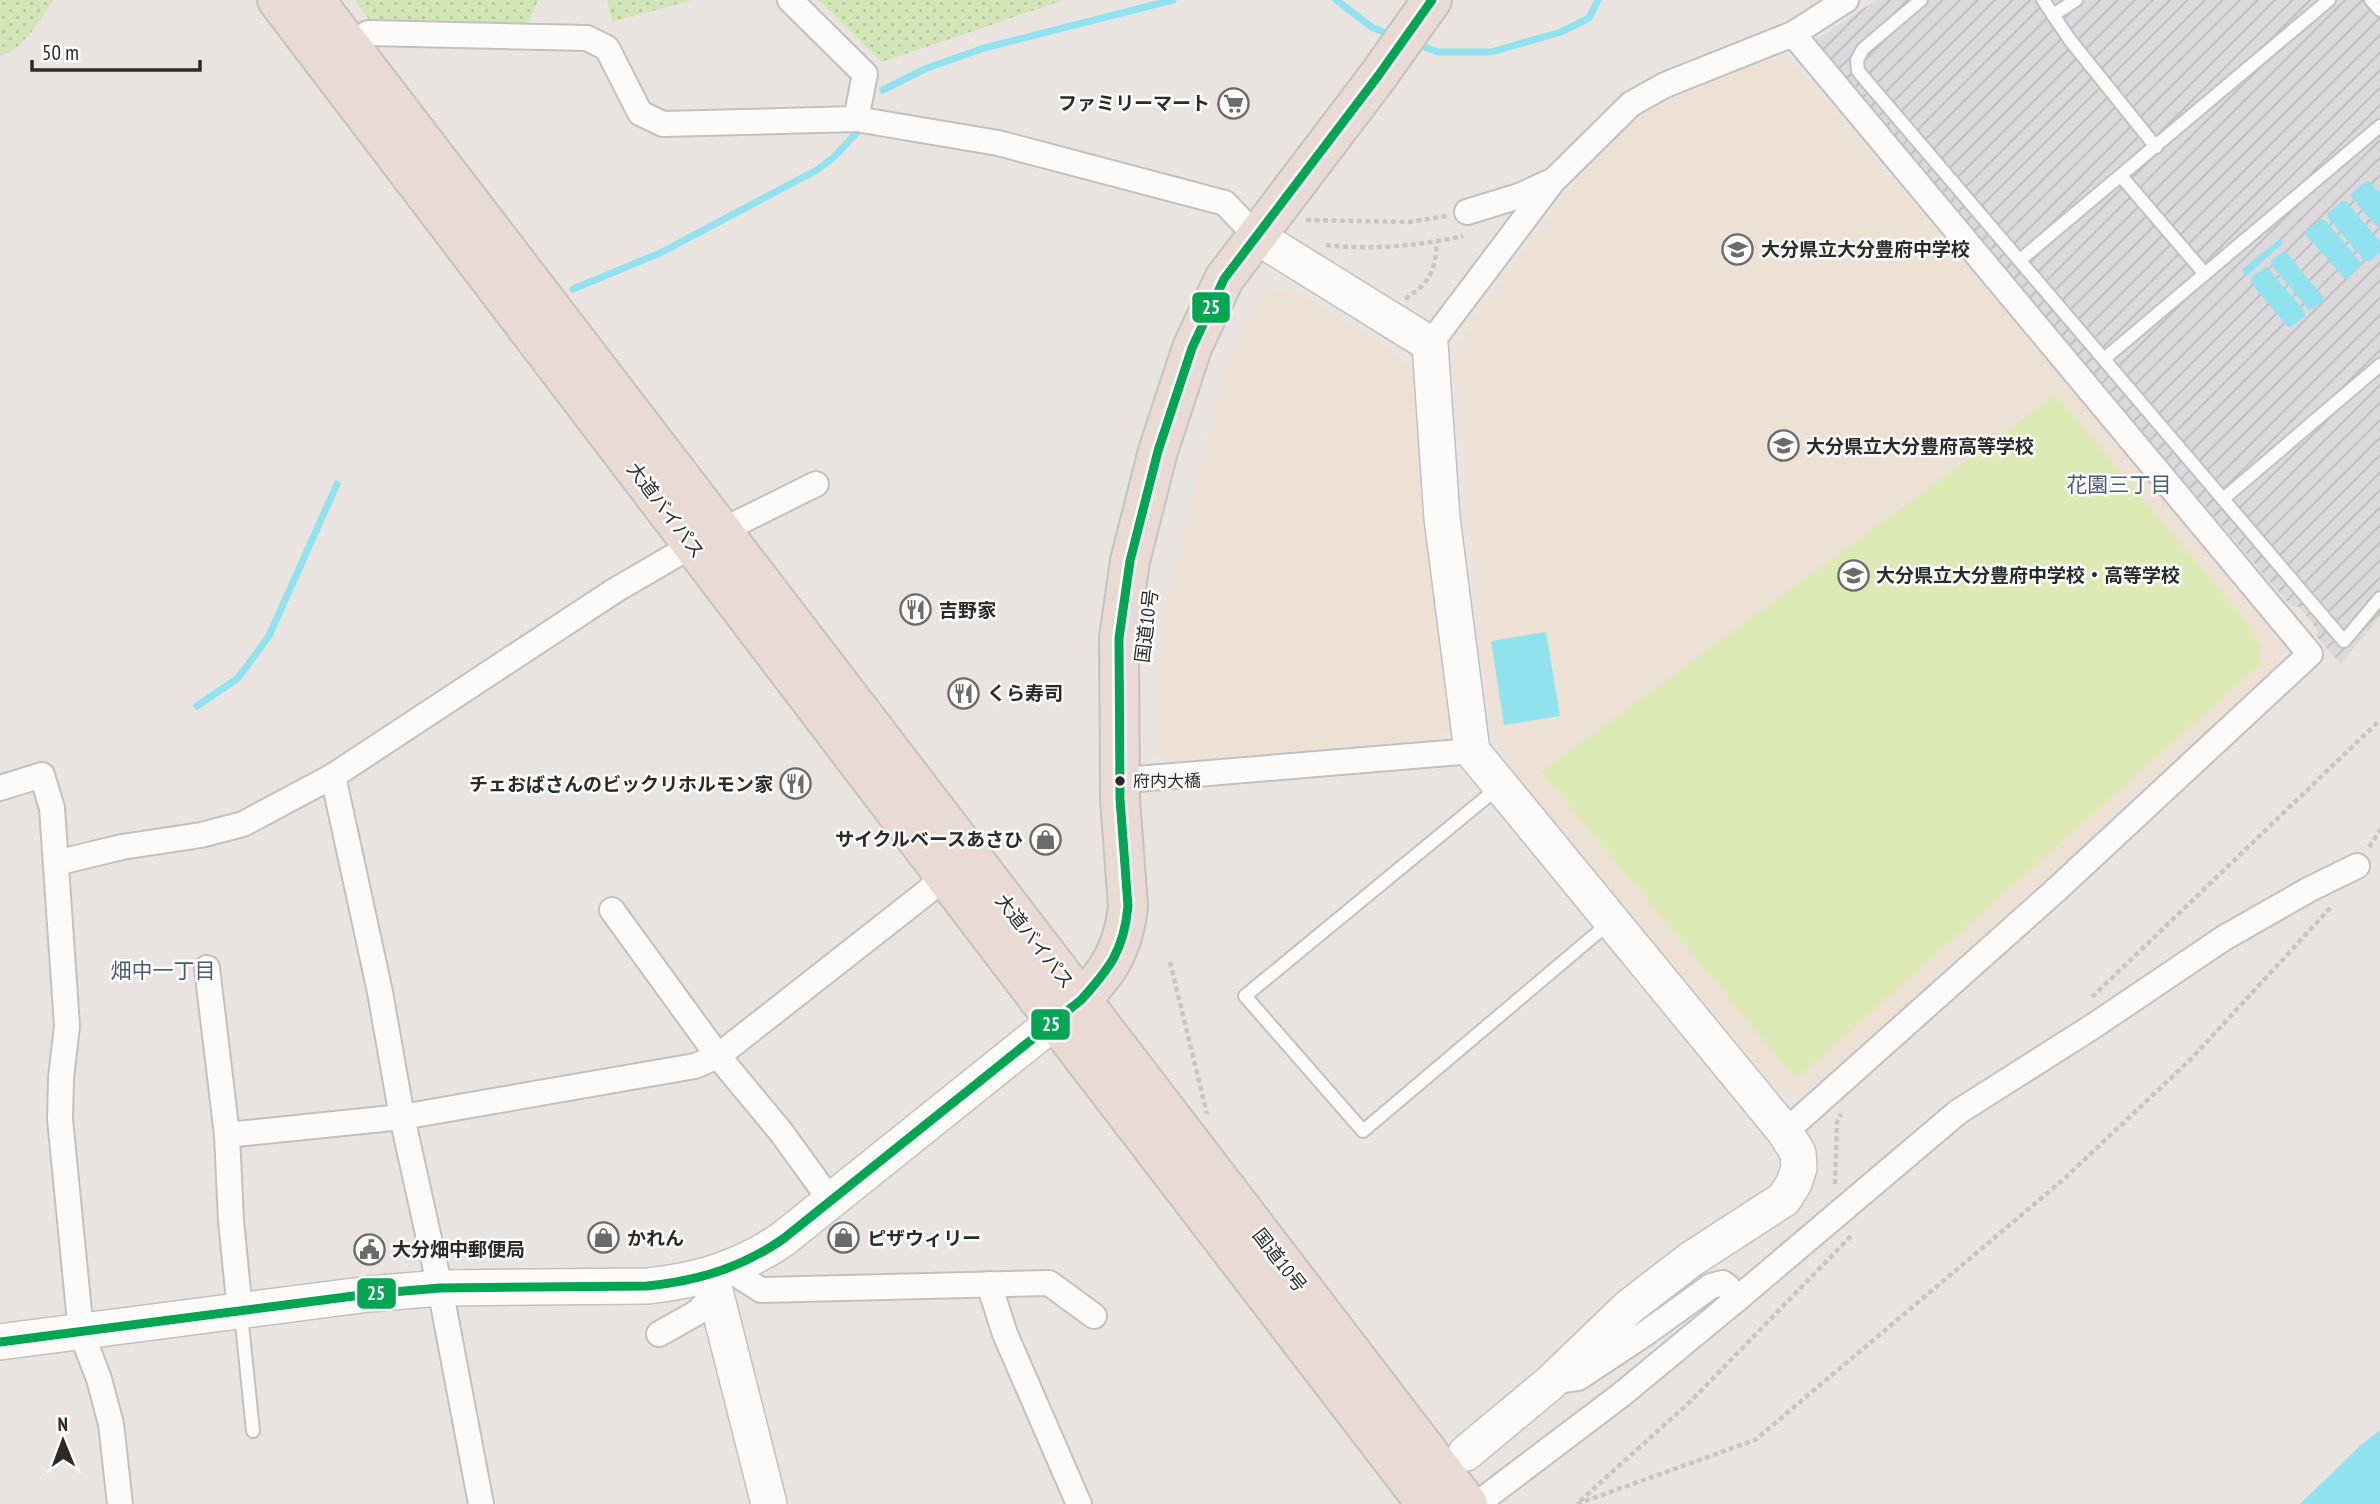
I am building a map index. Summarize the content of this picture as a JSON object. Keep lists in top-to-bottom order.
{
  "streets": {
    "highway": ["大道バイパス", "国道10号"]
  },
  "crossings": [
    ["大道バイパス", "国道10号"]
  ],
  "districts": ["花園三丁目", "畑中一丁目"],
  "places": {
    "supermarket": ["ファミリーマート"],
    "school or university": ["大分県立大分豊府中学校", "大分県立大分豊府高等学校", "大分県立大分豊府中学校・高等学校"],
    "restaurant": ["吉野家", "くら寿司", "チェおばさんのビックリホルモン家"],
    "other": ["府内大橋"],
    "shop": ["サイクルベースあさひ", "かれん", "ピザウィリー"],
    "public building": ["大分畑中郵便局"]
  },
  "lines": ["transit line 25"],
  "scale_bar": "50 m",
  "north": "top"
}
